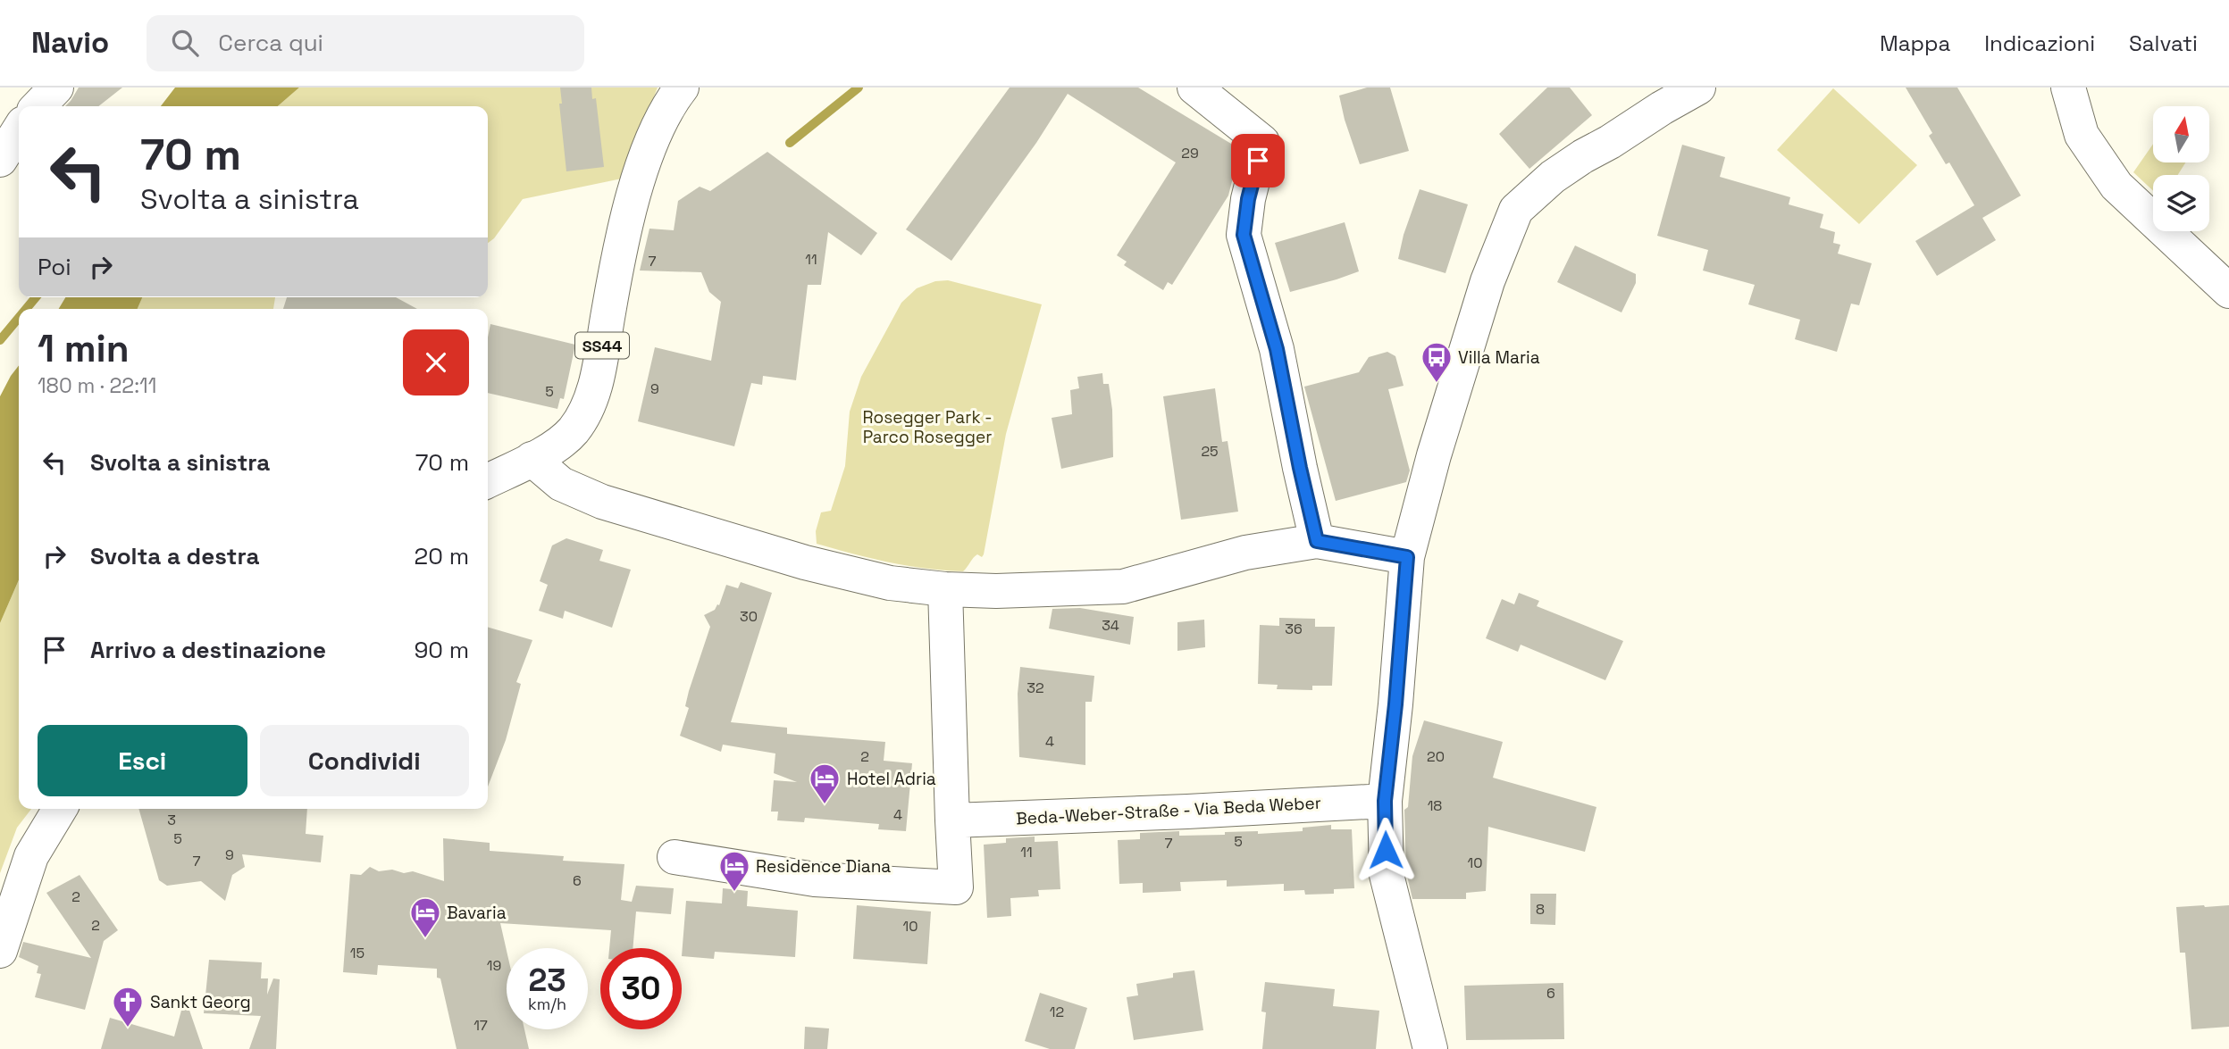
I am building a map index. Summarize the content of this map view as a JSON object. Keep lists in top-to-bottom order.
{
  "streets": {
    "street": ["SS44", "Beda-Weber-Straße - Via Beda Weber"]
  },
  "parks": ["Rosegger Park - Parco Rosegger"],
  "places": {
    "bus stop": ["Villa Maria"],
    "hotel": ["Hotel Adria", "Residence Diana", "Bavaria"],
    "church": ["Sankt Georg"]
  },
  "house_numbers": [
    "29",
    "11",
    "7",
    "9",
    "5",
    "25",
    "30",
    "34",
    "36",
    "32",
    "4",
    "2",
    "20",
    "18",
    "4",
    "3",
    "5",
    "5",
    "7",
    "11",
    "9",
    "7",
    "10",
    "6",
    "2",
    "8",
    "2",
    "10",
    "15",
    "19",
    "6",
    "12",
    "17"
  ],
  "north": "top",
  "page": {
    "header": "Navio",
    "search": "Cerca qui",
    "nav": ["Mappa", "Indicazioni", "Salvati"],
    "turn": ["70 m", "Svolta a sinistra"],
    "then": "Poi",
    "heading": ["1 min", "180 m · 22:11"],
    "list": [
      {
        "name": "Svolta a sinistra",
        "value": "70 m"
      },
      {
        "name": "Svolta a destra",
        "value": "20 m"
      },
      {
        "name": "Arrivo a destinazione",
        "value": "90 m"
      }
    ],
    "buttons": ["Esci", "Condividi"],
    "speed": "23 km/h",
    "limit": "30"
  }
}
